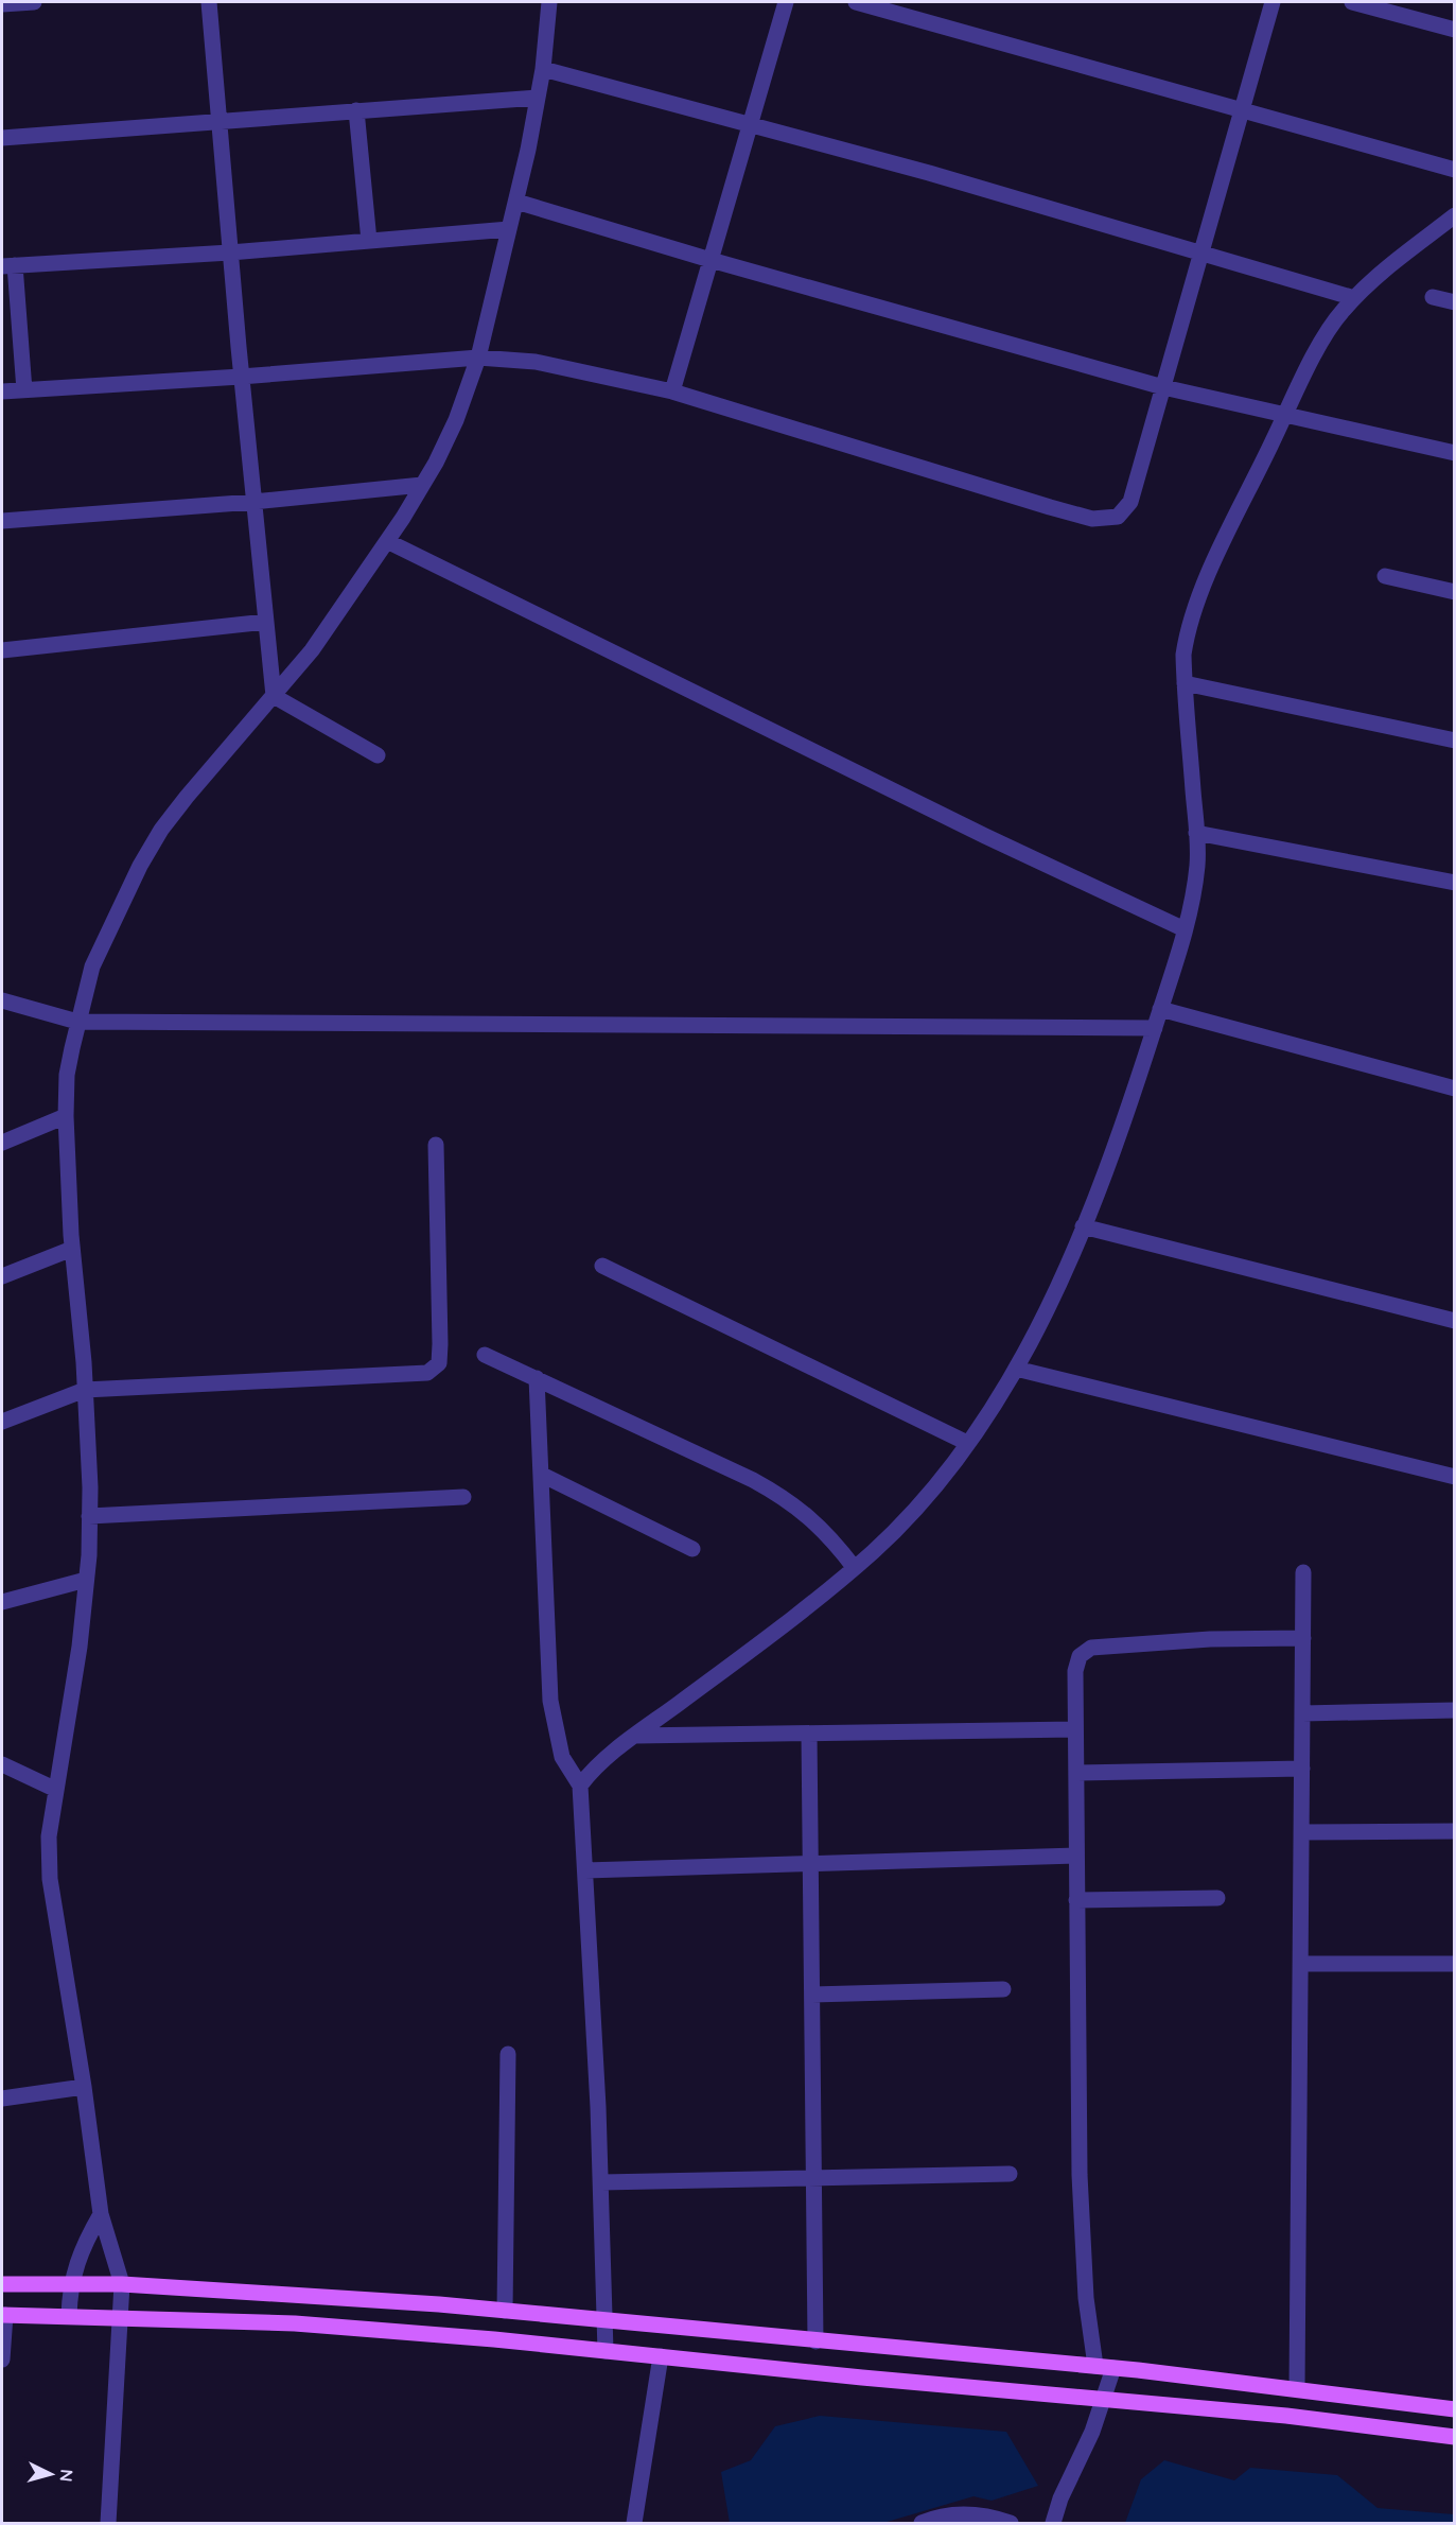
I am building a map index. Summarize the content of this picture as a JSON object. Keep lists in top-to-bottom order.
{
  "north": "right"
}
